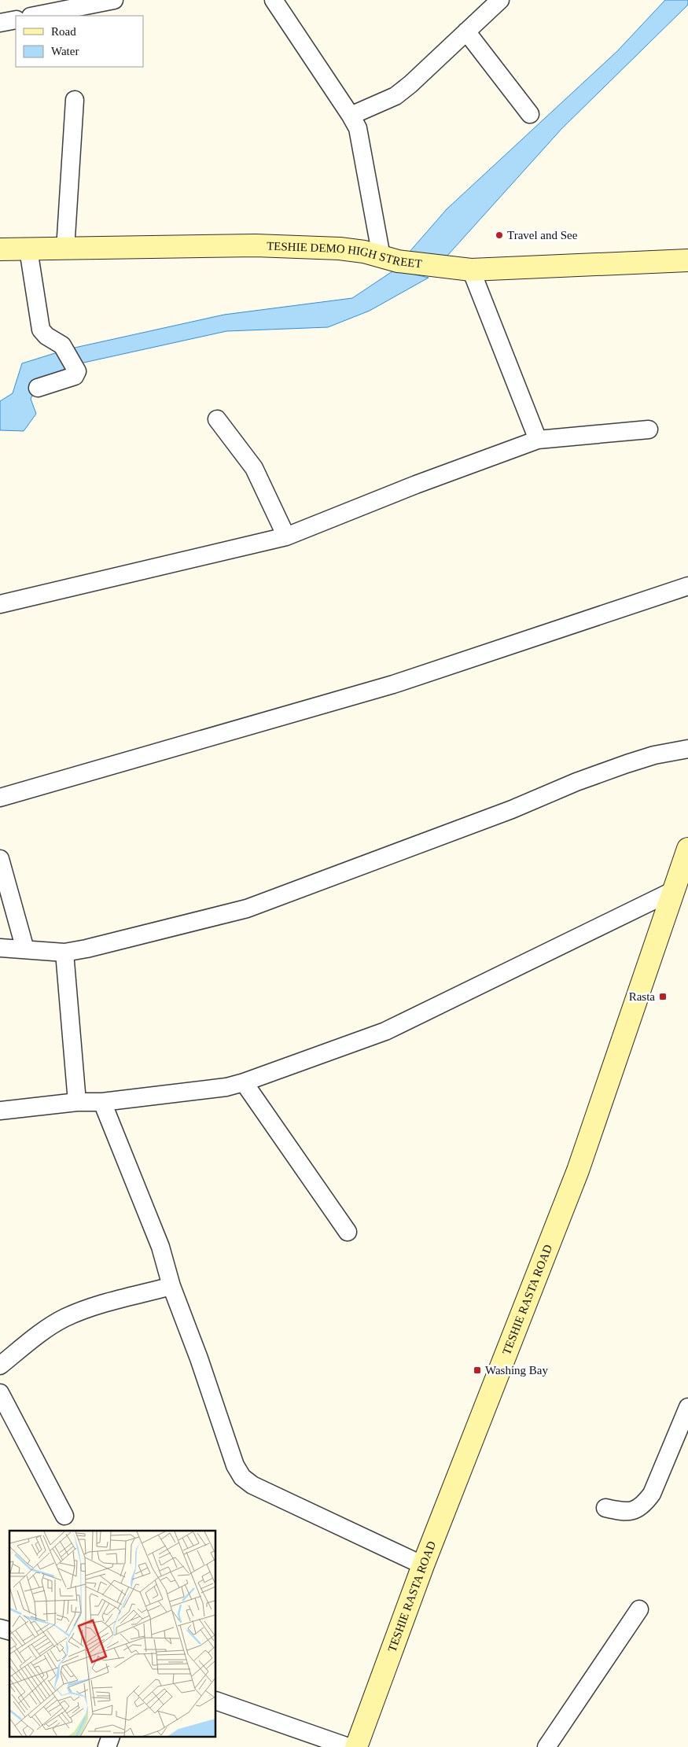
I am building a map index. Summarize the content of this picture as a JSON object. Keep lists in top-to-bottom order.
{
  "streets": {
    "main road": ["TESHIE DEMO HIGH STREET", "TESHIE RASTA ROAD"]
  },
  "places": {
    "other": ["Travel and See"],
    "transit": ["Rasta", "Washing Bay"]
  },
  "legend": ["Road", "Water"]
}
